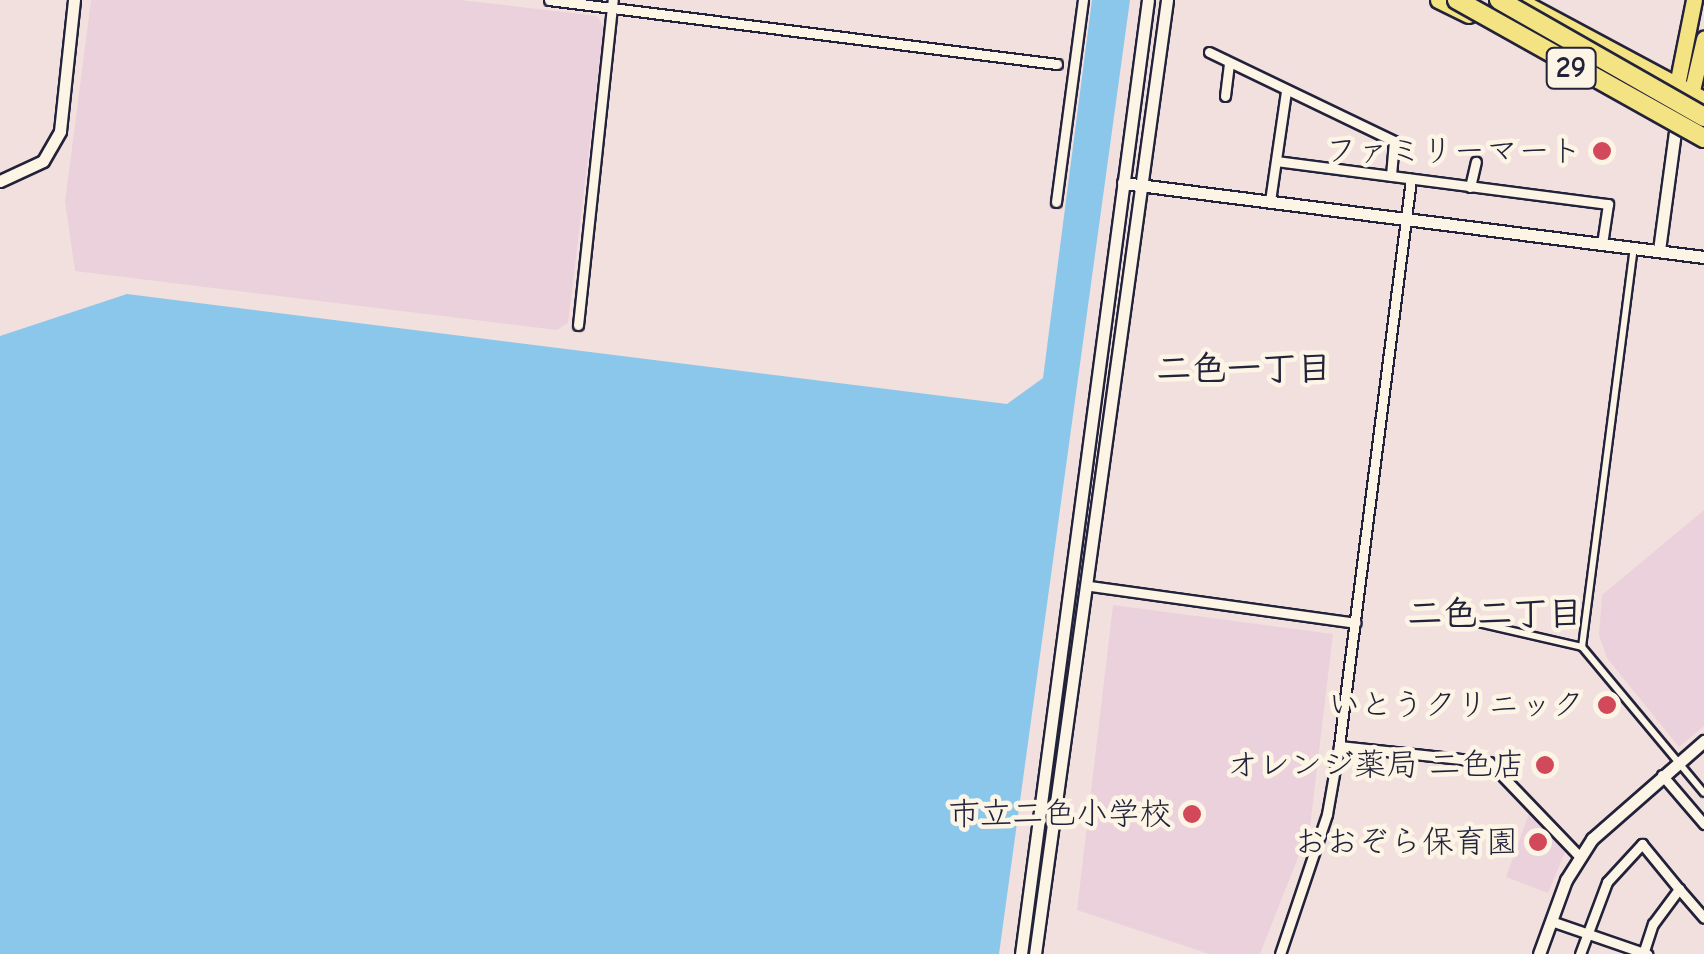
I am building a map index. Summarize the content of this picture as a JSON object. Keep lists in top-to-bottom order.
{
  "streets": {
    "main road": ["29"]
  },
  "districts": ["二色一丁目", "二色二丁目"],
  "places": [
    "ファミリーマート",
    "いとうクリニック",
    "オレンジ薬局 二色店",
    "市立二色小学校",
    "おおぞら保育園"
  ]
}
